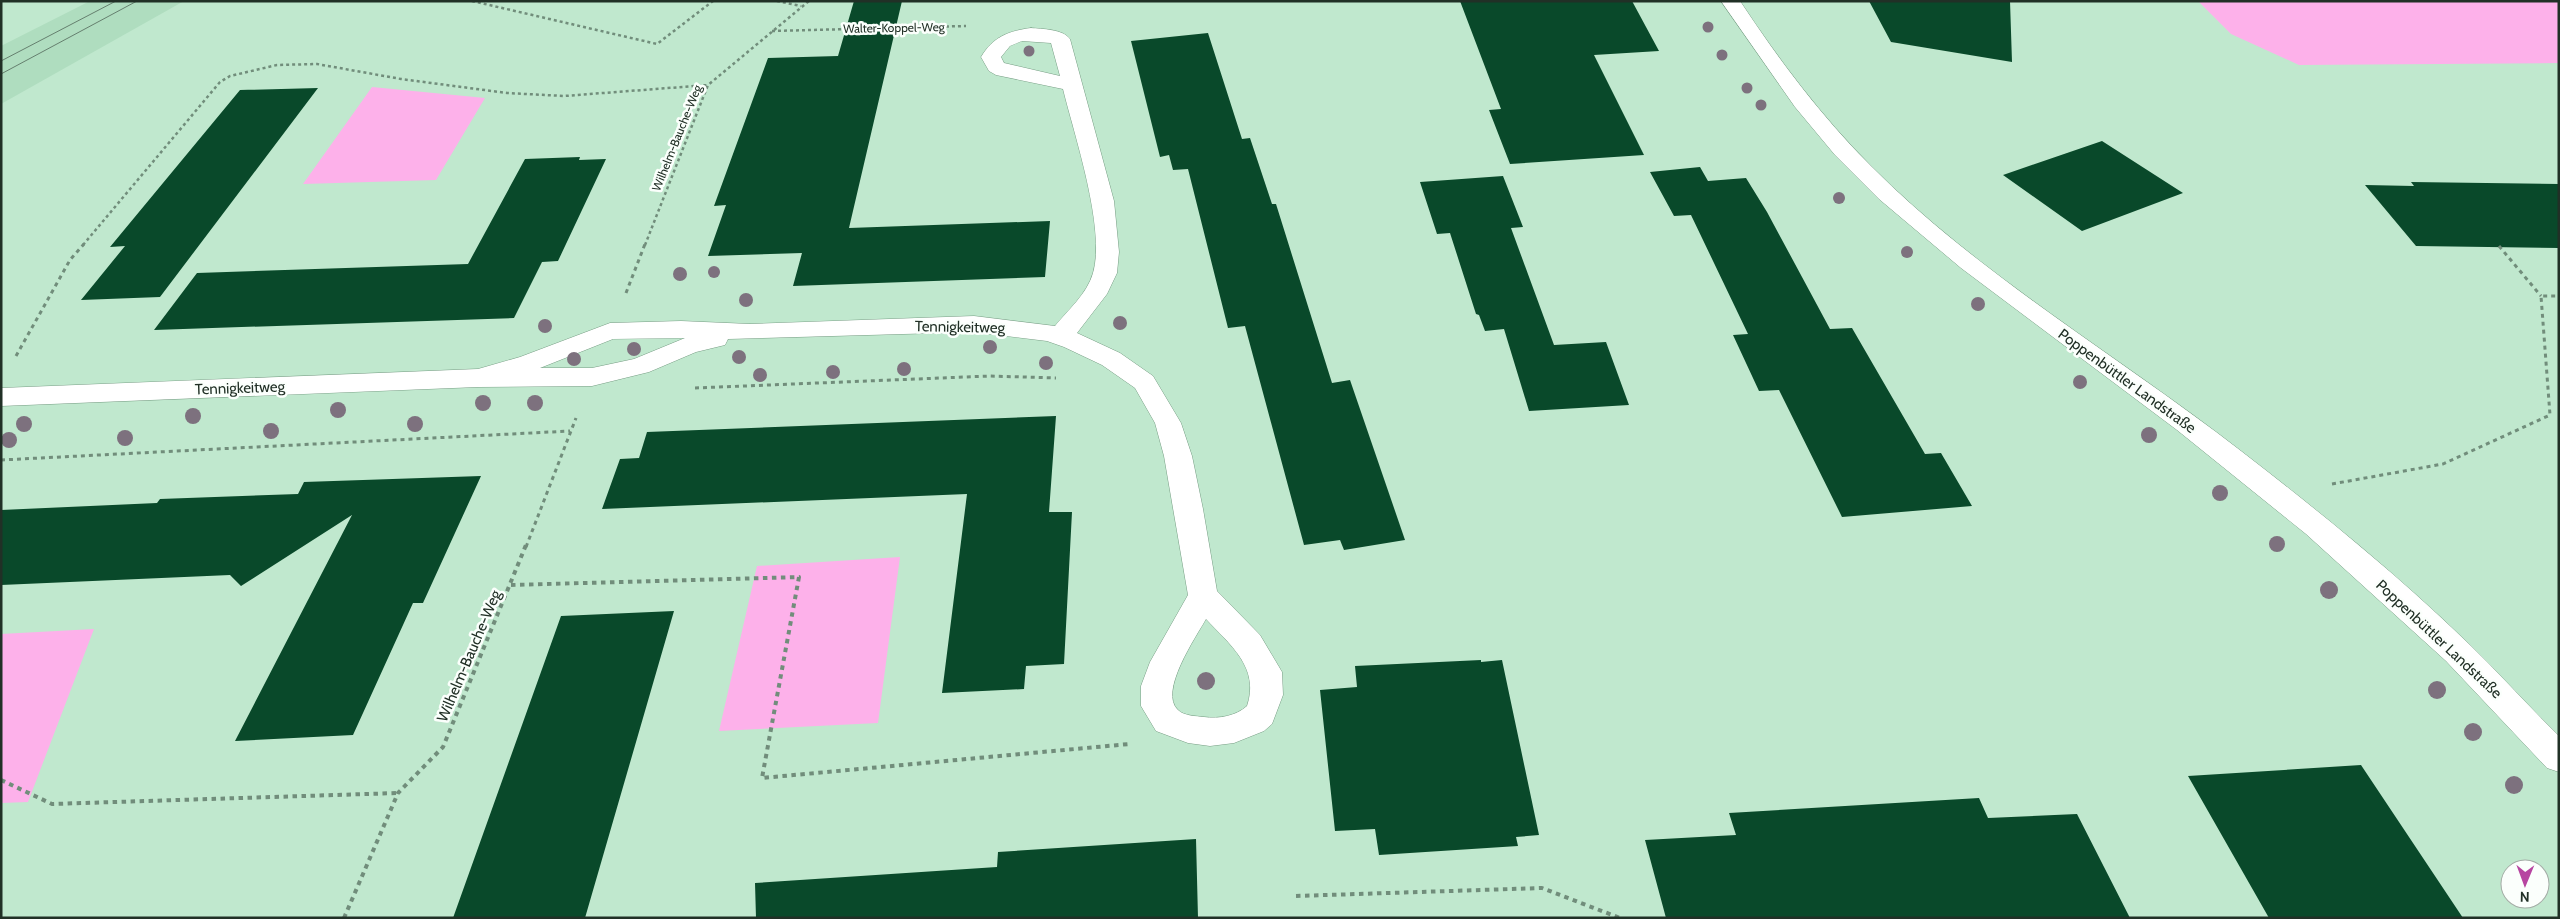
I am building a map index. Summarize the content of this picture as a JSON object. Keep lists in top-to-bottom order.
{
  "streets": {
    "street": ["Tennigkeitweg", "Poppenbüttler Landstraße"],
    "path": ["Walter-Koppel-Weg", "Wilhelm-Bauche-Weg"]
  },
  "crossings": [
    ["Walter-Koppel-Weg", "Wilhelm-Bauche-Weg"]
  ],
  "north": "bottom"
}
